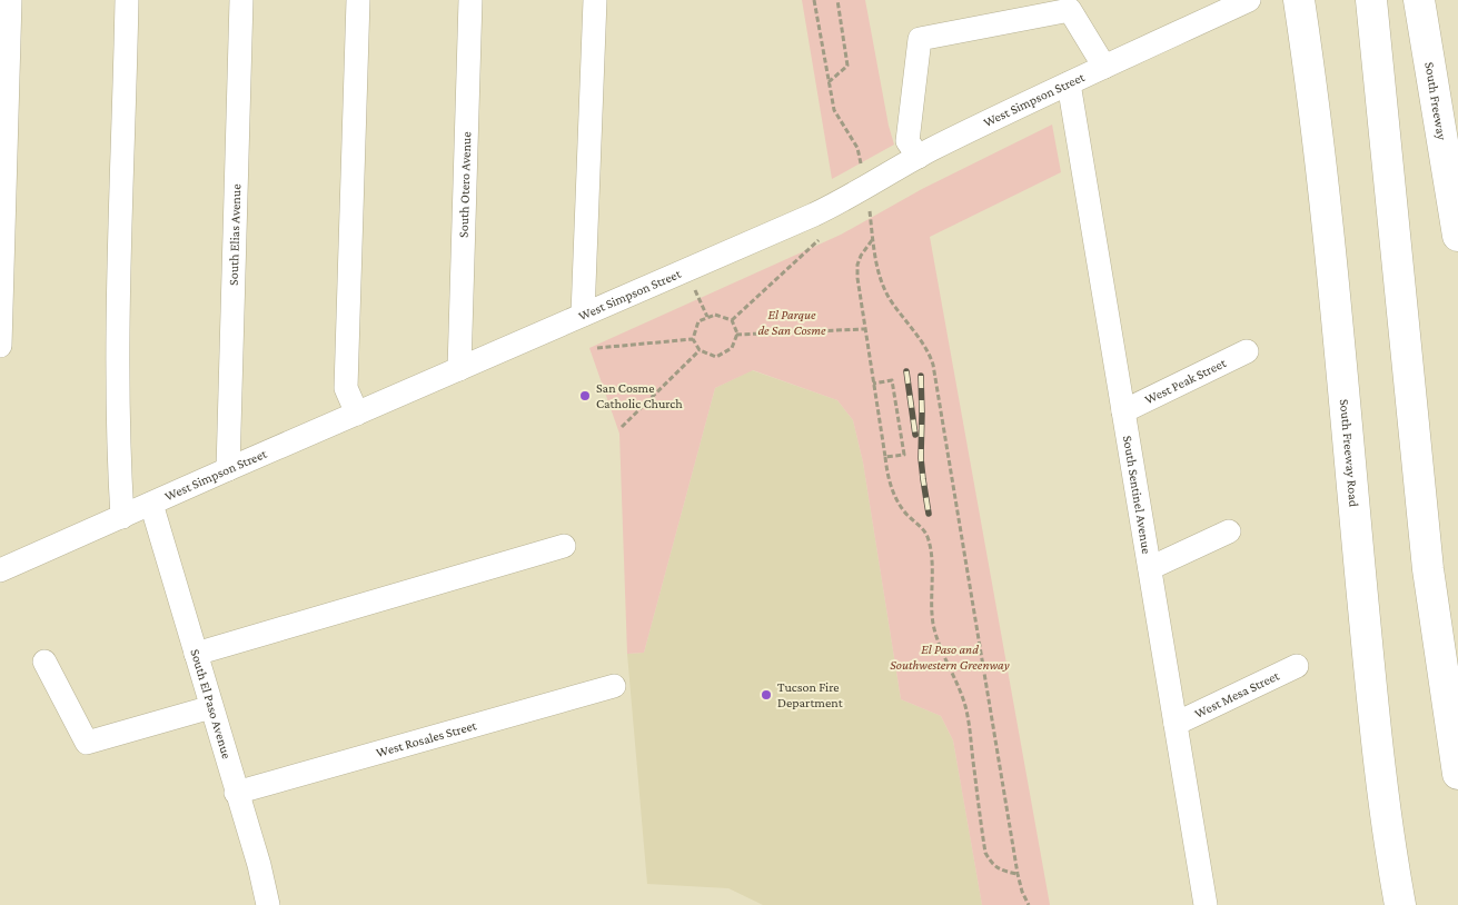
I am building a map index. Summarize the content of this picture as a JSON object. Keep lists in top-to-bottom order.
{
  "streets": {
    "main road": ["South Freeway", "South Freeway Road"],
    "street": [
      "West Simpson Street",
      "South Otero Avenue",
      "South Elias Avenue",
      "West Peak Street",
      "South Sentinel Avenue",
      "West Mesa Street",
      "South El Paso Avenue",
      "West Rosales Street"
    ]
  },
  "crossings": [
    ["West Simpson Street", "South Otero Avenue"],
    ["West Simpson Street", "South Elias Avenue"],
    ["West Simpson Street", "South Sentinel Avenue"],
    ["West Simpson Street", "South El Paso Avenue"],
    ["West Peak Street", "South Sentinel Avenue"],
    ["South Sentinel Avenue", "West Mesa Street"],
    ["South El Paso Avenue", "West Rosales Street"]
  ],
  "parks": ["El Parque de San Cosme", "El Paso and Southwestern Greenway"],
  "places": ["San Cosme Catholic Church", "Tucson Fire Department"]
}
